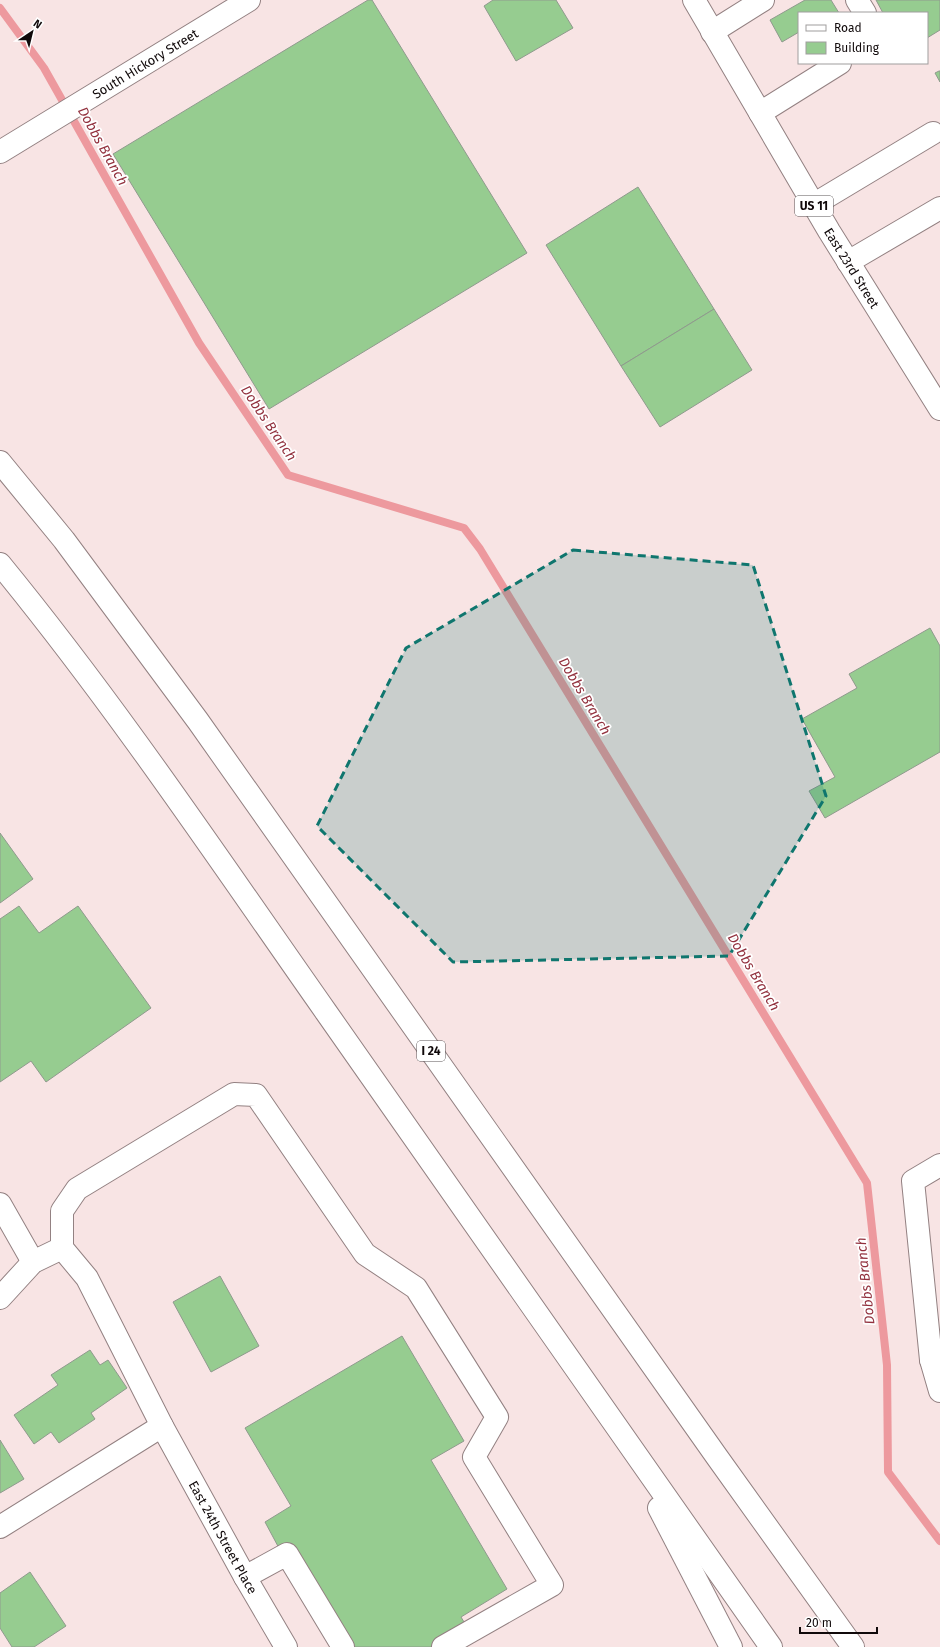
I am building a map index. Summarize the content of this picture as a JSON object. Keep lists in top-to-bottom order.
{
  "streets": {
    "main road": [
      "South Hickory Street",
      "US 11",
      "East 23rd Street",
      "I 24",
      "East 24th Street Place"
    ]
  },
  "water": ["Dobbs Branch"],
  "legend": ["Road", "Building"],
  "scale_bar": "20 m",
  "north": "top right"
}
